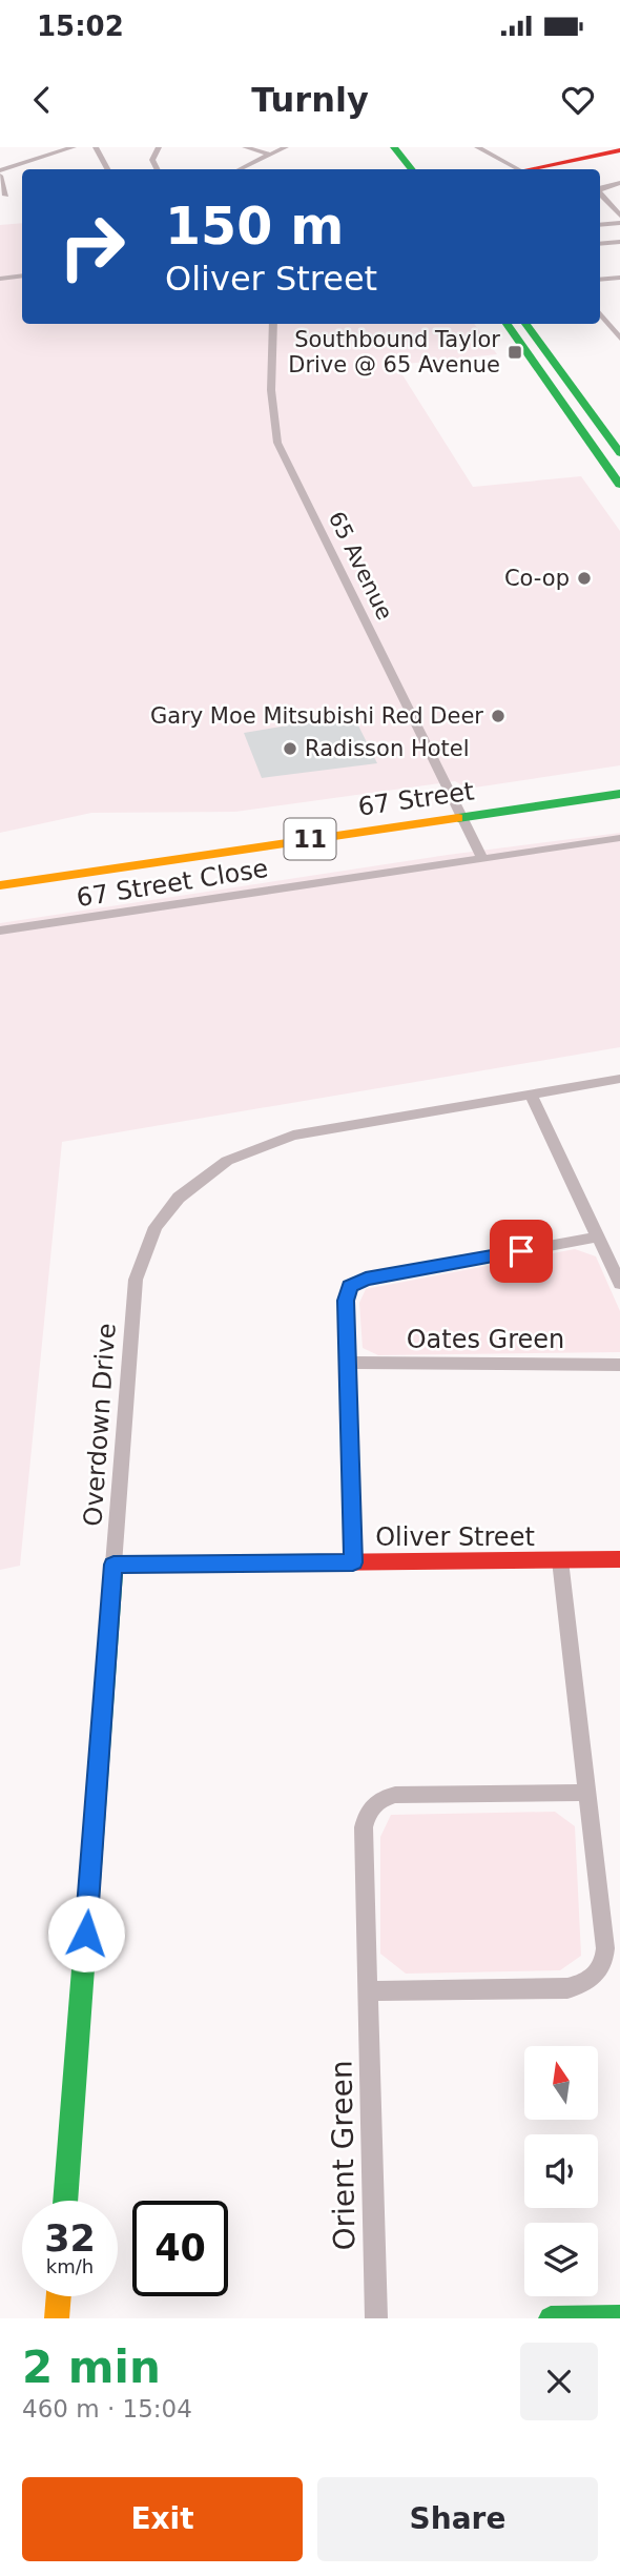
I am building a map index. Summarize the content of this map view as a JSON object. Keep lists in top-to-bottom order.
{
  "streets": {
    "main road": [
      "67 Street",
      "11",
      "Overdown Drive",
      "Oliver Street"
    ],
    "street": [
      "65 Avenue",
      "67 Street Close",
      "Oates Green",
      "Orient Green"
    ]
  },
  "crossings": [
    ["65 Avenue", "67 Street"],
    ["Overdown Drive", "Oliver Street"]
  ],
  "places": {
    "transit": ["Southbound Taylor Drive @ 65 Avenue"],
    "other": ["Co-op", "Gary Moe Mitsubishi Red Deer", "Radisson Hotel"]
  },
  "north": "top",
  "page": {
    "status": "15:02",
    "header": "Turnly",
    "turn": ["150 m", "Oliver Street"],
    "speed": "32 km/h",
    "limit": "40",
    "heading": ["2 min", "460 m · 15:04"],
    "buttons": ["Exit", "Share"]
  }
}
